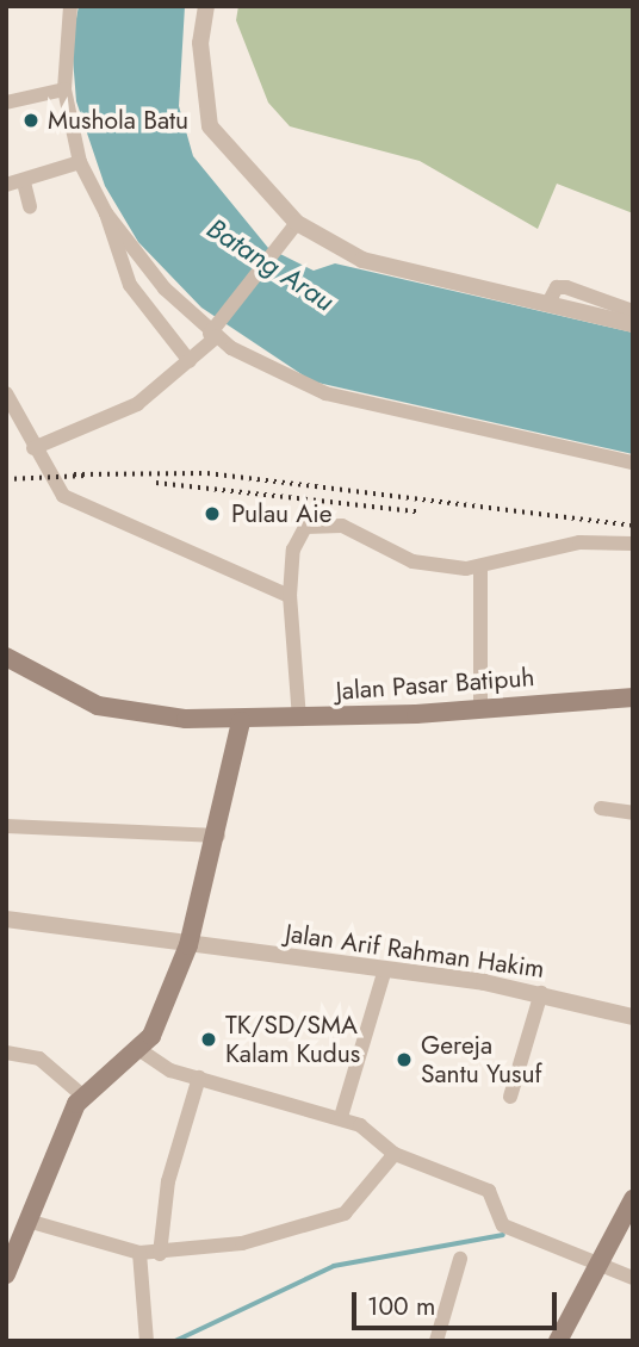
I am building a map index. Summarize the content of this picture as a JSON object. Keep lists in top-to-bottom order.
{
  "streets": {
    "main road": ["Jalan Pasar Batipuh"],
    "street": ["Jalan Arif Rahman Hakim"]
  },
  "water": ["Batang Arau"],
  "places": [
    "Mushola Batu",
    "Pulau Aie",
    "TK/SD/SMA Kalam Kudus",
    "Gereja Santu Yusuf"
  ],
  "scale_bar": "100 m"
}
